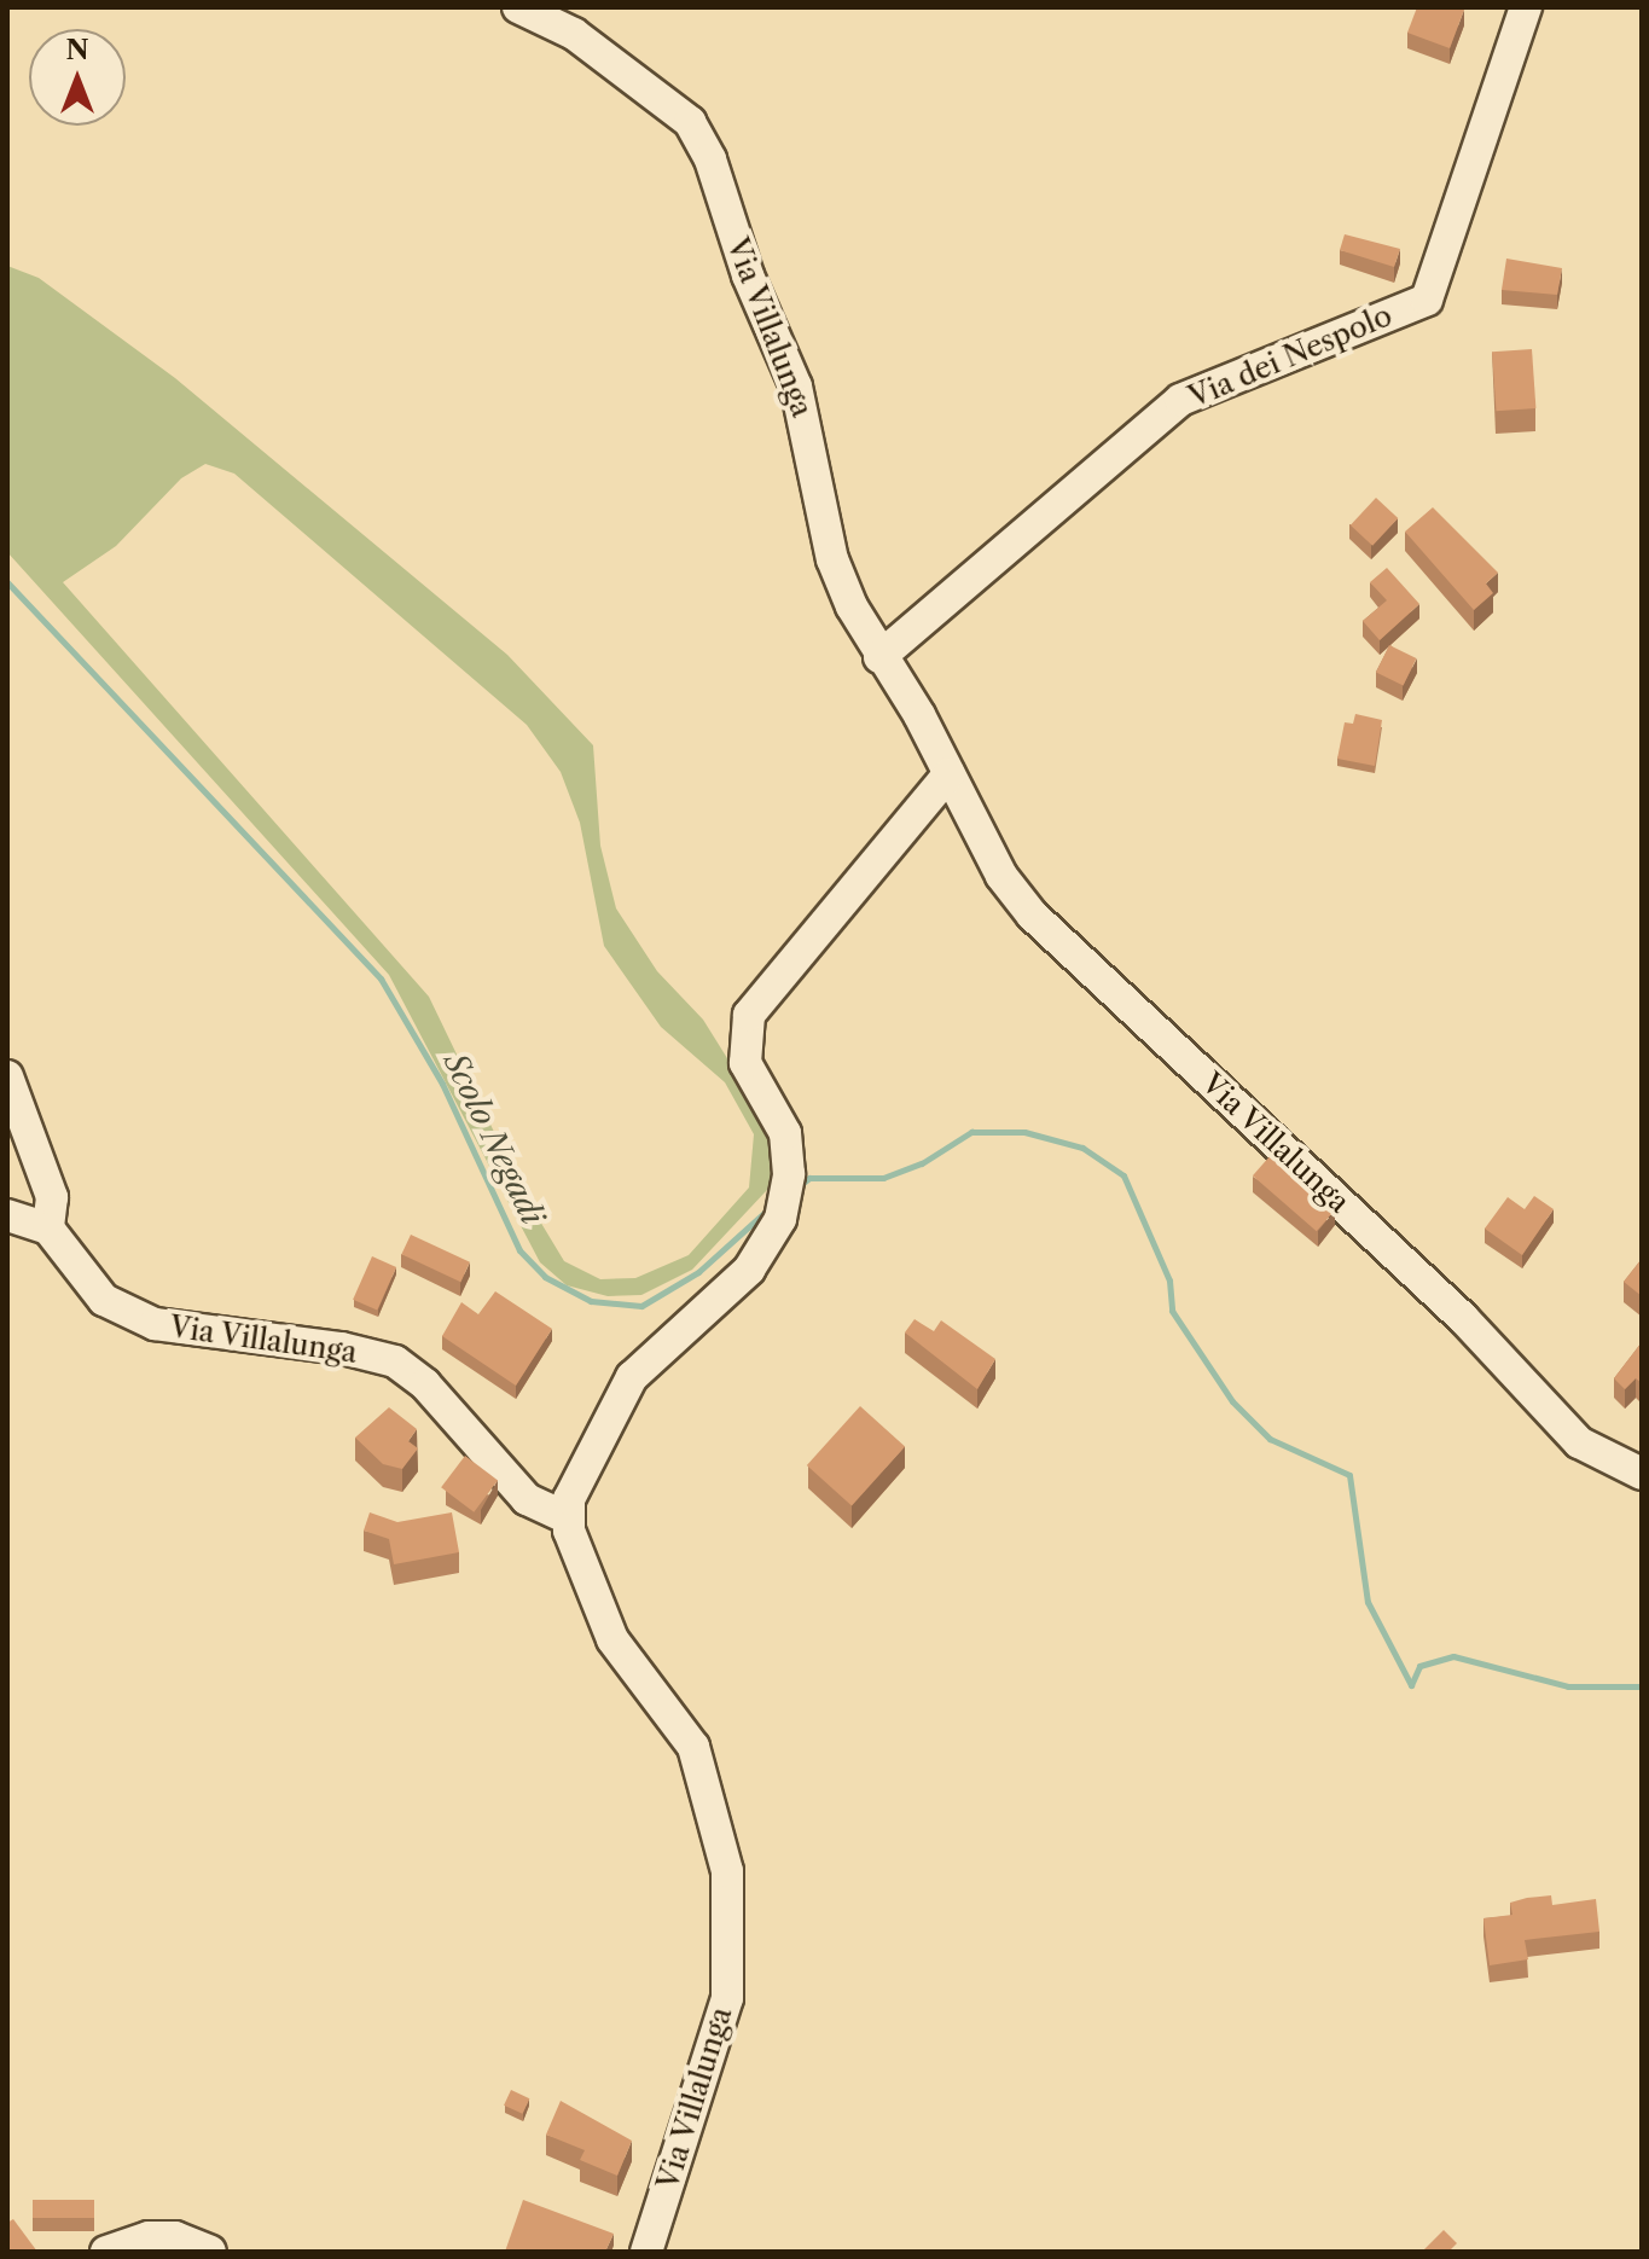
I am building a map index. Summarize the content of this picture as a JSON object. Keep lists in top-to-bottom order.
{
  "streets": {
    "street": ["Via Villalunga", "Via dei Nespolo"]
  },
  "crossings": [
    ["Via Villalunga", "Via dei Nespolo"]
  ],
  "water": ["Scolo Negadi"],
  "north": "top"
}
